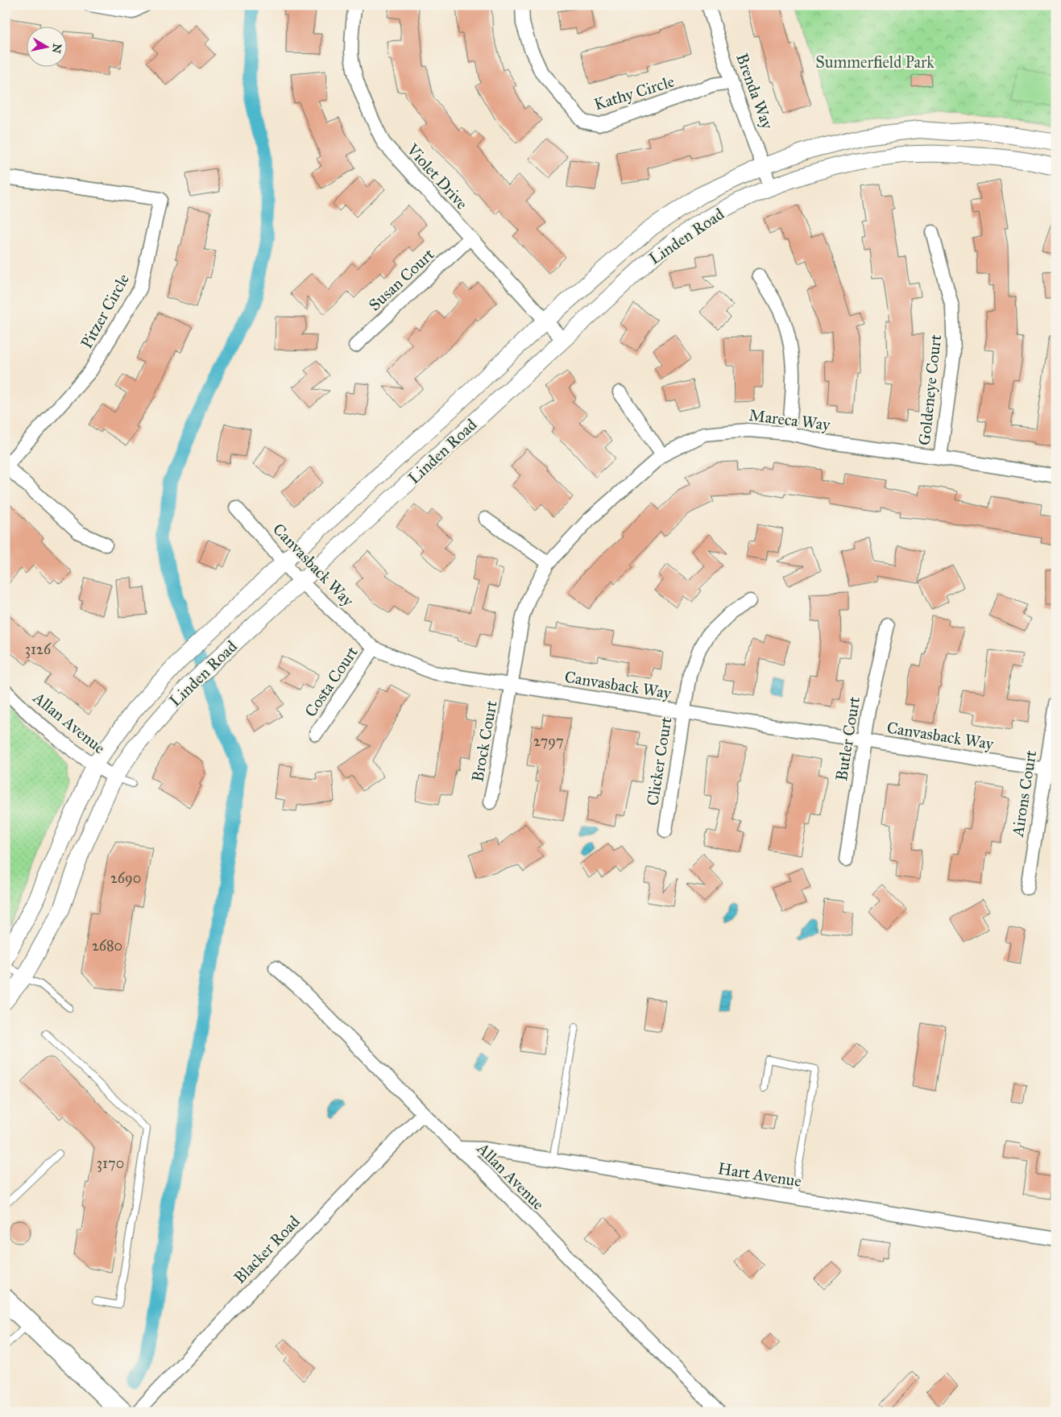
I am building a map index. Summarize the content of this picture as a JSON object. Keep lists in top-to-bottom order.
{
  "streets": {
    "street": [
      "Brenda Way",
      "Kathy Circle",
      "Violet Drive",
      "Linden Road",
      "Susan Court",
      "Pitzer Circle",
      "Goldeneye Court",
      "Mareca Way",
      "Canvasback Way",
      "Costa Court",
      "Allan Avenue",
      "Butler Court",
      "Brock Court",
      "Clicker Court",
      "Airons Court",
      "Hart Avenue",
      "Blacker Road"
    ]
  },
  "crossings": [
    ["Brenda Way", "Kathy Circle"],
    ["Brenda Way", "Linden Road"],
    ["Violet Drive", "Linden Road"],
    ["Violet Drive", "Susan Court"],
    ["Linden Road", "Canvasback Way"],
    ["Linden Road", "Allan Avenue"],
    ["Goldeneye Court", "Mareca Way"],
    ["Mareca Way", "Canvasback Way"],
    ["Mareca Way", "Brock Court"],
    ["Canvasback Way", "Costa Court"],
    ["Canvasback Way", "Butler Court"],
    ["Canvasback Way", "Brock Court"],
    ["Canvasback Way", "Clicker Court"],
    ["Canvasback Way", "Airons Court"],
    ["Allan Avenue", "Hart Avenue"],
    ["Allan Avenue", "Blacker Road"]
  ],
  "parks": ["Summerfield Park"],
  "house_numbers": [
    "3126",
    "2797",
    "2690",
    "2680",
    "3170"
  ],
  "north": "right"
}
